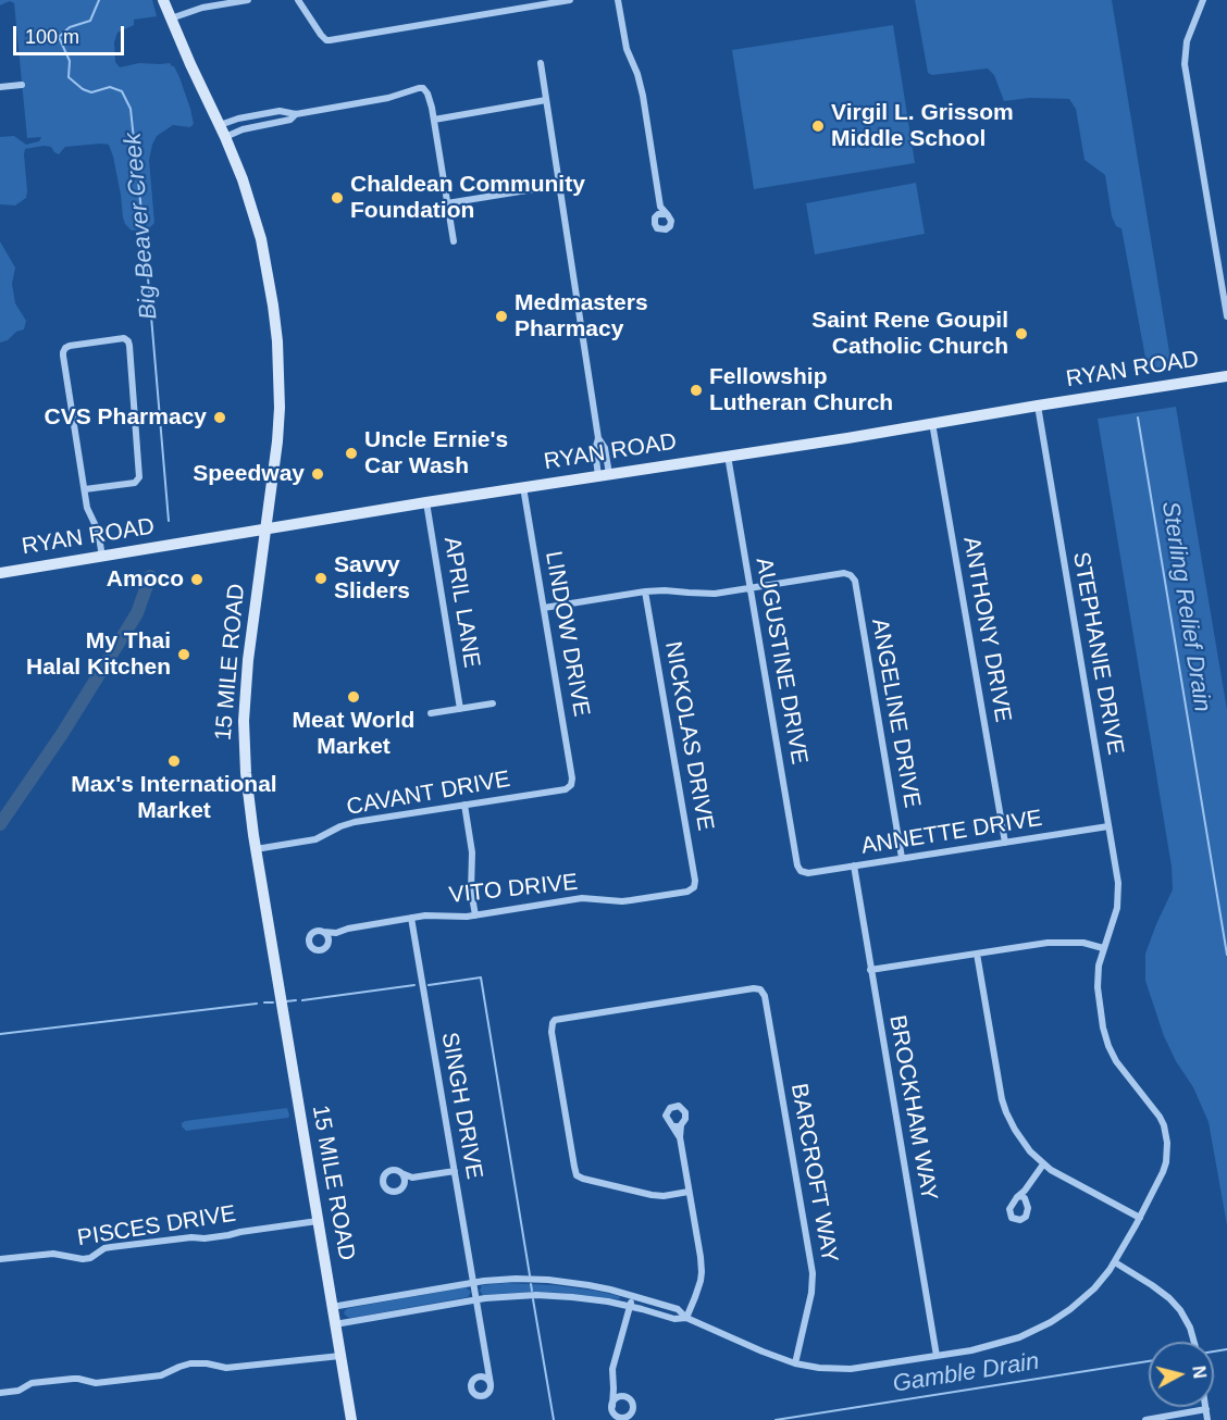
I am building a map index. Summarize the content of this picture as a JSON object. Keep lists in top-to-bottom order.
{
  "streets": {
    "main road": ["RYAN ROAD", "15 MILE ROAD"],
    "street": [
      "APRIL LANE",
      "ANTHONY DRIVE",
      "LINDOW DRIVE",
      "STEPHANIE DRIVE",
      "AUGUSTINE DRIVE",
      "ANGELINE DRIVE",
      "NICKOLAS DRIVE",
      "CAVANT DRIVE",
      "ANNETTE DRIVE",
      "VITO DRIVE",
      "SINGH DRIVE",
      "BROCKHAM WAY",
      "BARCROFT WAY",
      "PISCES DRIVE"
    ]
  },
  "crossings": [
    ["RYAN ROAD", "APRIL LANE"],
    ["RYAN ROAD", "ANTHONY DRIVE"],
    ["RYAN ROAD", "LINDOW DRIVE"],
    ["RYAN ROAD", "STEPHANIE DRIVE"],
    ["RYAN ROAD", "AUGUSTINE DRIVE"],
    ["RYAN ROAD", "15 MILE ROAD"],
    ["ANTHONY DRIVE", "ANNETTE DRIVE"],
    ["LINDOW DRIVE", "CAVANT DRIVE"],
    ["STEPHANIE DRIVE", "ANNETTE DRIVE"],
    ["STEPHANIE DRIVE", "BROCKHAM WAY"],
    ["STEPHANIE DRIVE", "BARCROFT WAY"],
    ["AUGUSTINE DRIVE", "ANGELINE DRIVE"],
    ["AUGUSTINE DRIVE", "ANNETTE DRIVE"],
    ["15 MILE ROAD", "CAVANT DRIVE"],
    ["15 MILE ROAD", "PISCES DRIVE"],
    ["ANGELINE DRIVE", "ANNETTE DRIVE"],
    ["NICKOLAS DRIVE", "VITO DRIVE"],
    ["ANNETTE DRIVE", "BROCKHAM WAY"],
    ["VITO DRIVE", "SINGH DRIVE"]
  ],
  "water": ["Big Beaver Creek", "Sterling Relief Drain", "Gamble Drain"],
  "places": [
    "Virgil L. Grissom Middle School",
    "Chaldean Community Foundation",
    "Medmasters Pharmacy",
    "Saint Rene Goupil Catholic Church",
    "Fellowship Lutheran Church",
    "CVS Pharmacy",
    "Uncle Ernie's Car Wash",
    "Speedway",
    "Savvy Sliders",
    "Amoco",
    "My Thai Halal Kitchen",
    "Meat World Market",
    "Max's International Market"
  ],
  "scale_bar": "100 m",
  "north": "right"
}
